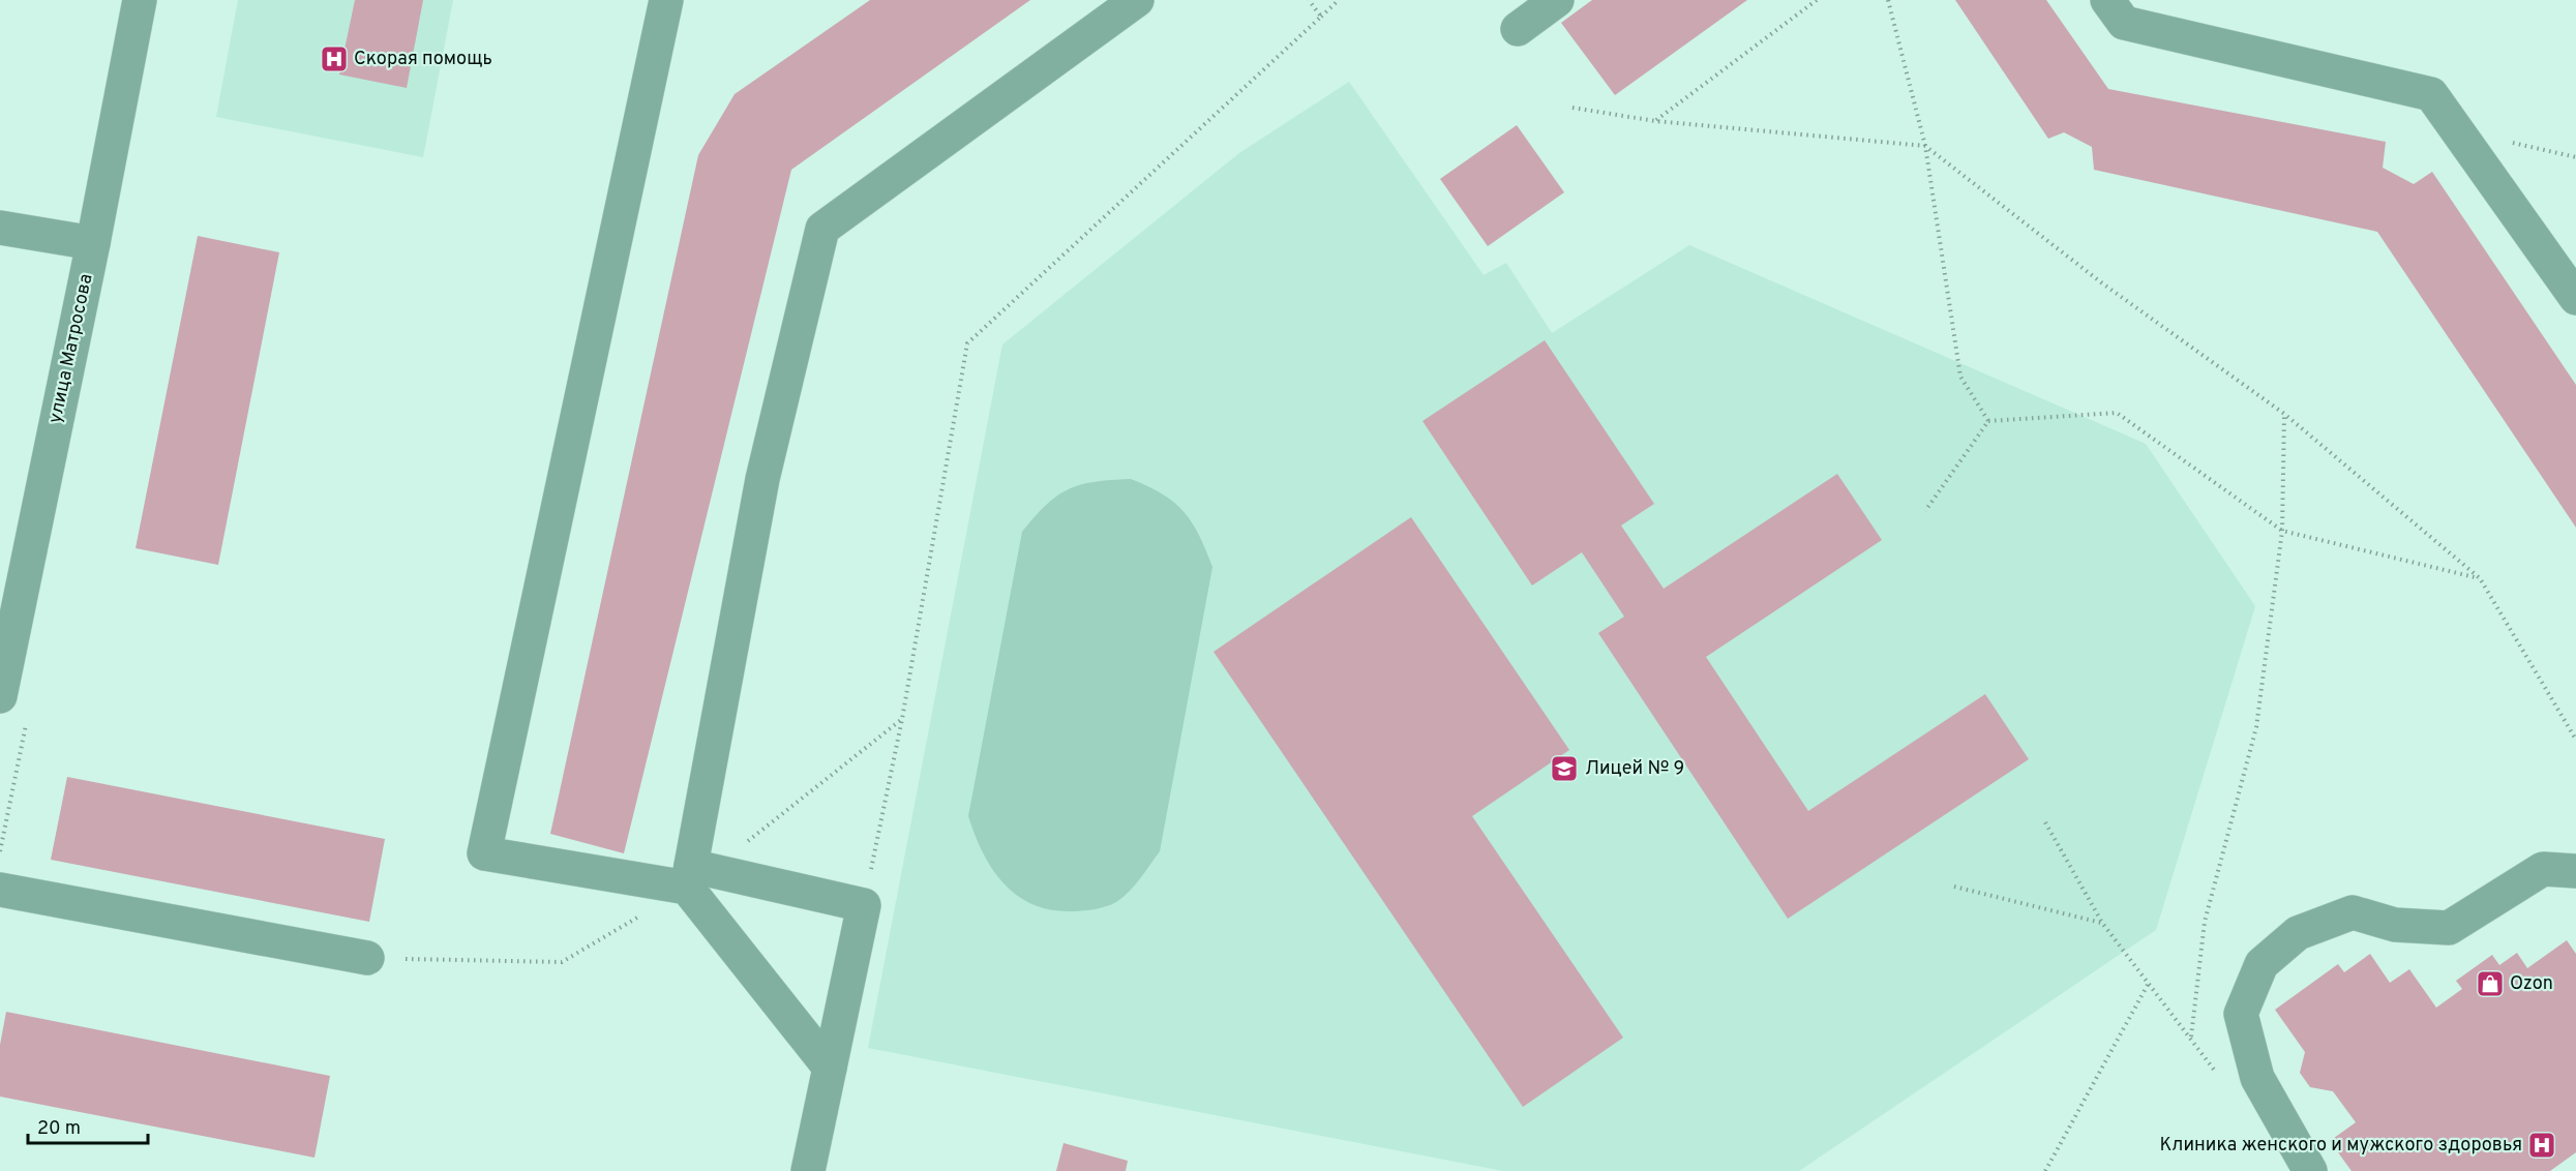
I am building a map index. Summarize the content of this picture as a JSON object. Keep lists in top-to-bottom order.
{
  "streets": {
    "street": ["улица Матросова"]
  },
  "places": {
    "hospital": ["Скорая помощь", "Клиника женского и мужского здоровья"],
    "school or university": ["Лицей № 9"],
    "shop": ["Ozon"]
  },
  "scale_bar": "20 m"
}
